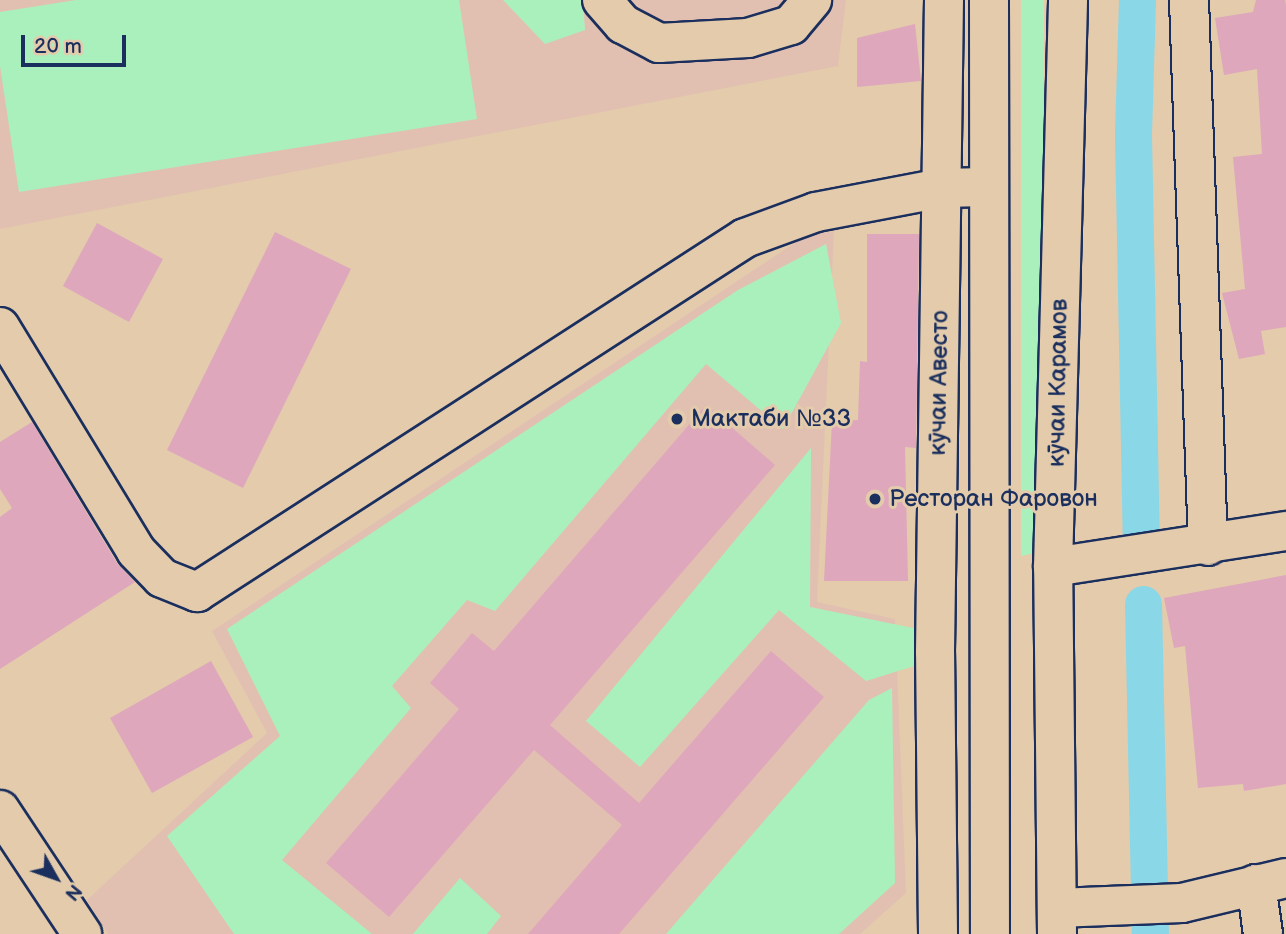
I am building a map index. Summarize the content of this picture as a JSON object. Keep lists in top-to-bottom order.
{
  "streets": {
    "main road": ["кӯчаи Авесто", "кӯчаи Карамов"]
  },
  "places": ["Мактаби №33", "Ресторан Фаровон"],
  "scale_bar": "20 m",
  "north": "bottom right"
}
